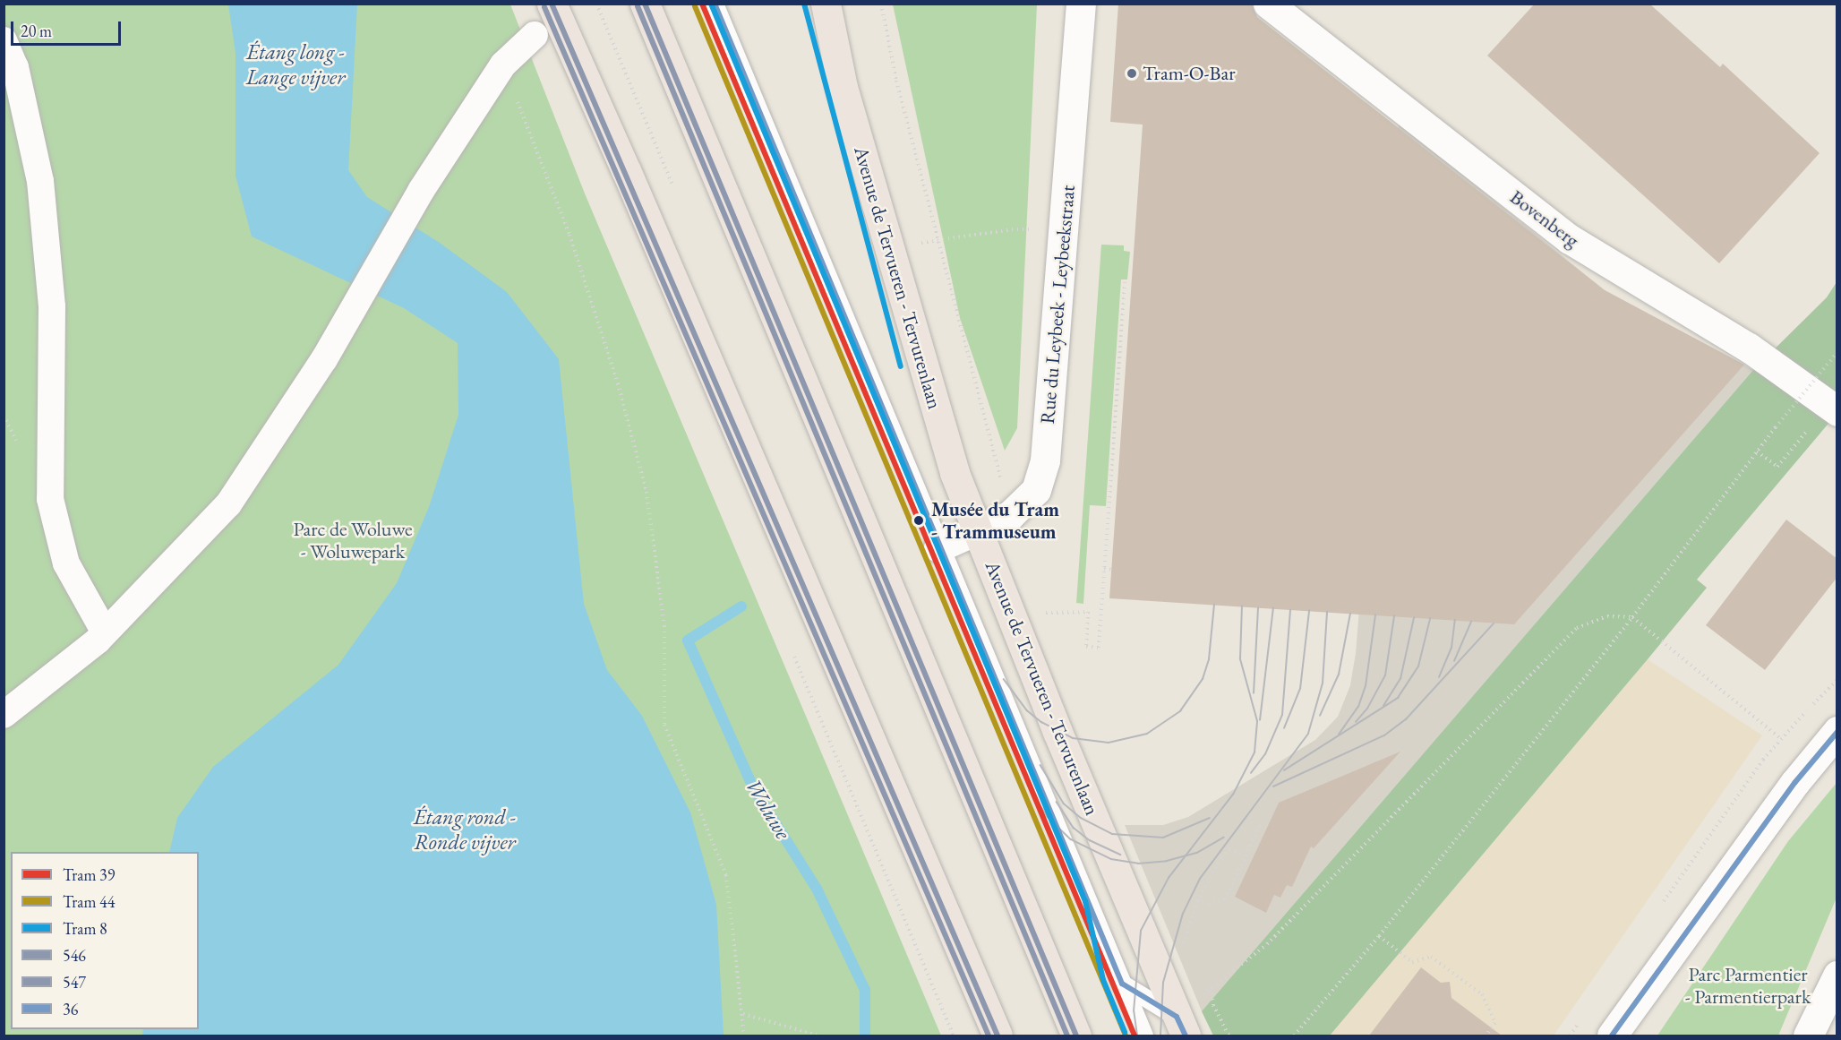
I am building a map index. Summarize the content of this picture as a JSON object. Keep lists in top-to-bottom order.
{
  "streets": {
    "main road": ["Avenue de Tervueren - Tervurenlaan"],
    "street": ["Bovenberg", "Rue du Leybeek - Leybeekstraat"]
  },
  "crossings": [
    ["Avenue de Tervueren - Tervurenlaan", "Rue du Leybeek - Leybeekstraat"]
  ],
  "water": ["Étang long - Lange vijver", "Woluwe", "Étang rond - Ronde vijver"],
  "parks": ["Parc de Woluwe - Woluwepark", "Parc Parmentier - Parmentierpark"],
  "places": ["Tram-O-Bar", "Musée du Tram - Trammuseum"],
  "lines": [
    "tram line 39",
    "tram line 8",
    "transit line 546",
    "transit line 36",
    "tram line 44",
    "transit line 547"
  ],
  "legend": [
    "Tram 39",
    "Tram 44",
    "Tram 8",
    "546",
    "547",
    "36"
  ],
  "scale_bar": "20 m"
}
